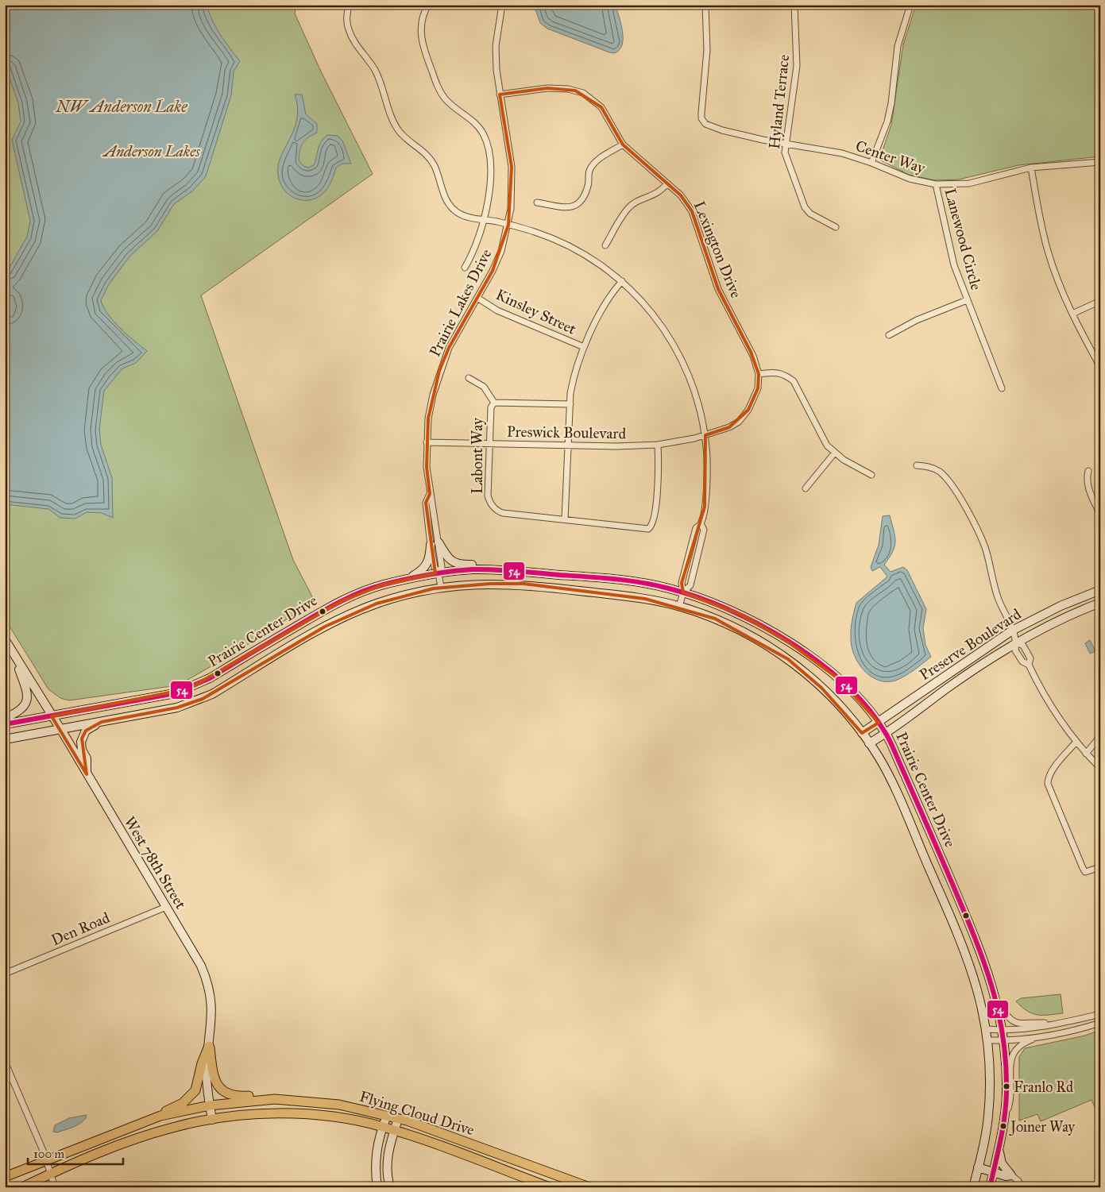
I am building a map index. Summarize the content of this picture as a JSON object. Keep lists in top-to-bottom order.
{
  "streets": {
    "main road": [
      "Prairie Center Drive",
      "Preserve Boulevard",
      "West 78th Street",
      "Flying Cloud Drive"
    ],
    "street": [
      "Hyland Terrace",
      "Center Way",
      "Lanewood Circle",
      "Lexington Drive",
      "Prairie Lakes Drive",
      "Kinsley Street",
      "Preswick Boulevard",
      "Labont Way",
      "Den Road"
    ]
  },
  "crossings": [
    ["Hyland Terrace", "Center Way"],
    ["Center Way", "Lanewood Circle"],
    ["Lexington Drive", "Prairie Lakes Drive"],
    ["Lexington Drive", "Preswick Boulevard"],
    ["Prairie Lakes Drive", "Kinsley Street"],
    ["Prairie Lakes Drive", "Preswick Boulevard"],
    ["Prairie Lakes Drive", "Prairie Center Drive"],
    ["Preswick Boulevard", "Labont Way"],
    ["Prairie Center Drive", "Preserve Boulevard"],
    ["Prairie Center Drive", "West 78th Street"],
    ["West 78th Street", "Den Road"],
    ["West 78th Street", "Flying Cloud Drive"]
  ],
  "water": ["NW Anderson Lake"],
  "parks": ["Anderson Lakes"],
  "places": ["Franlo Rd", "Joiner Way"],
  "lines": ["transit line 54"],
  "scale_bar": "100 m"
}
